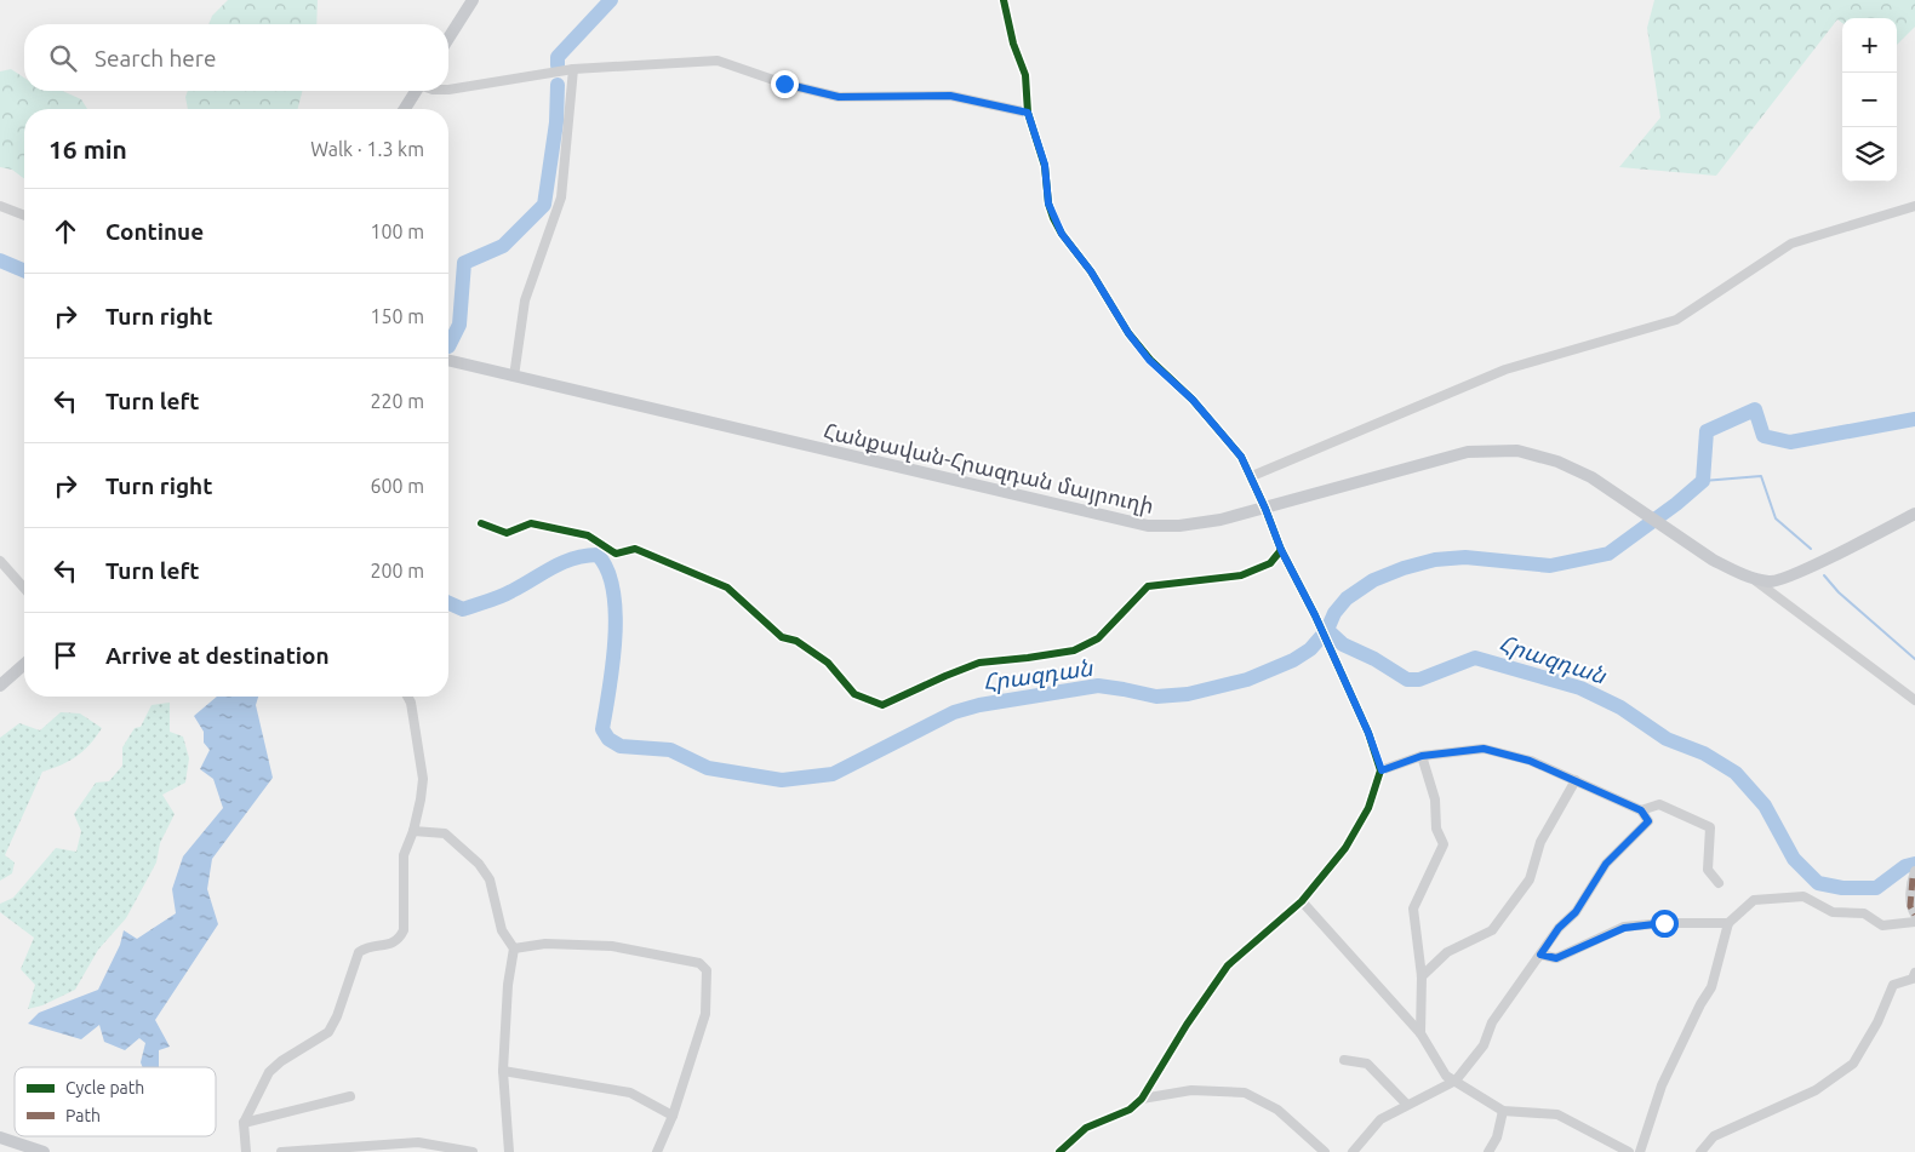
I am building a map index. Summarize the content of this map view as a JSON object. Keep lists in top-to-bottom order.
{
  "streets": {
    "main road": ["Հանքավան-Հրազդան մայրուղի"]
  },
  "water": ["Հրազդան"],
  "legend": ["Cycle path", "Path"],
  "page": {
    "map_buttons": ["+", "−"],
    "search": "Search here",
    "heading": ["16 min", "Walk · 1.3 km"],
    "list": [
      ["Continue", "100 m"],
      ["Turn right", "150 m"],
      ["Turn left", "220 m"],
      ["Turn right", "600 m"],
      ["Turn left", "200 m"],
      "Arrive at destination"
    ]
  }
}
